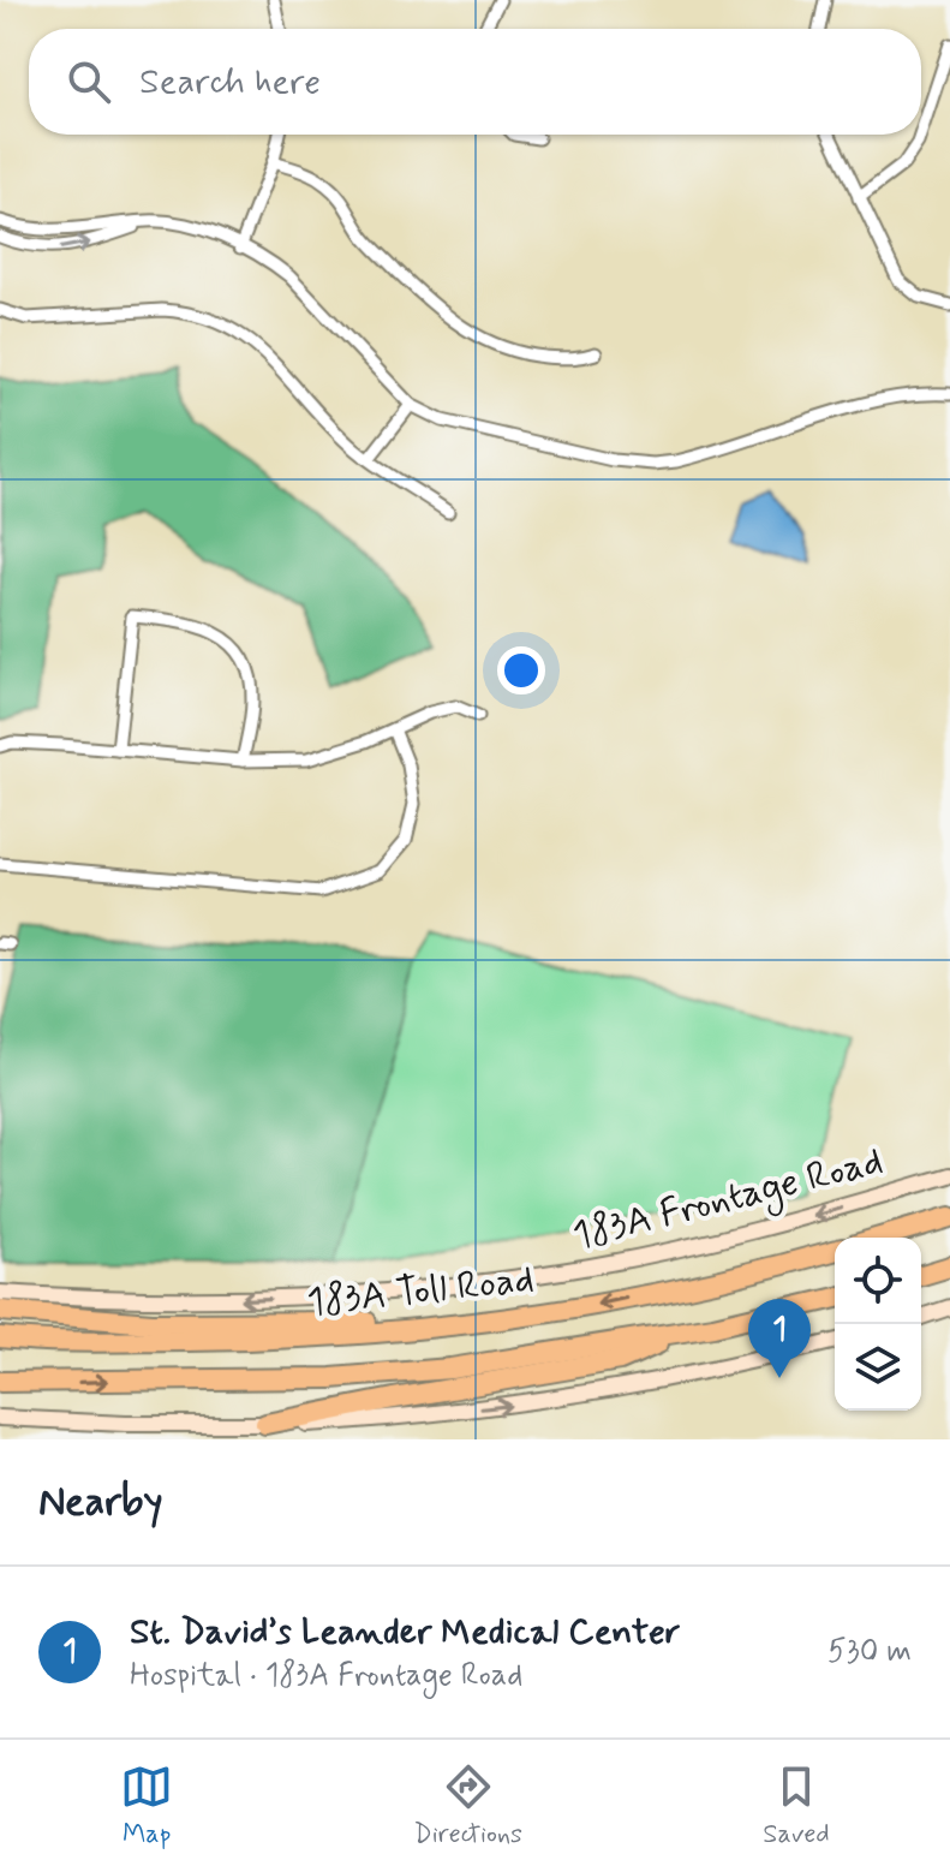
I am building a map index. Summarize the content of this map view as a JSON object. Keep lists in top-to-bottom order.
{
  "streets": {
    "highway": ["183A Toll Road"],
    "main road": ["183A Frontage Road"]
  },
  "page": {
    "search": "Search here",
    "pins": "1",
    "heading": "Nearby",
    "list": [
      {
        "mark": "1",
        "name": "St. David’s Leander Medical Center",
        "note": "Hospital · 183A Frontage Road",
        "value": "530 m"
      }
    ],
    "nav": ["Map", "Directions", "Saved"]
  }
}
